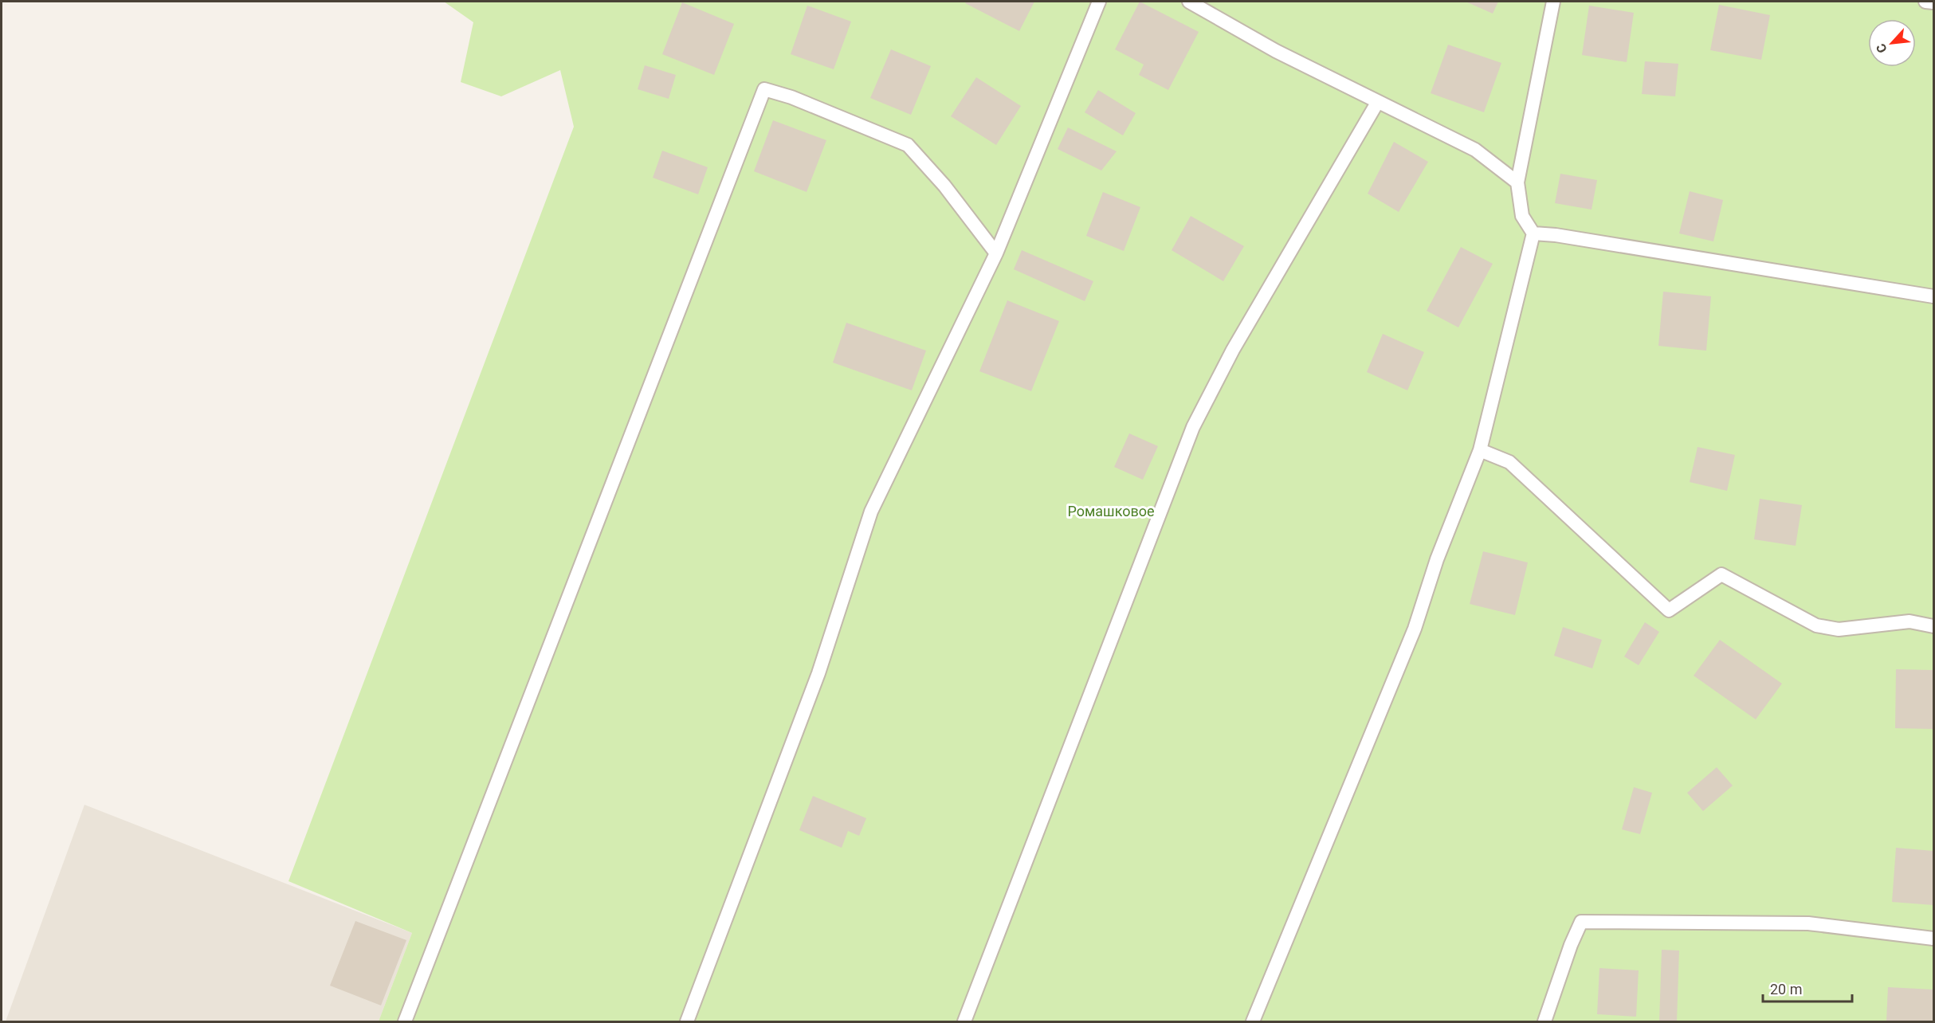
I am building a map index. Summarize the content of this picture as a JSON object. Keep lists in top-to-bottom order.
{
  "parks": ["Ромашковое"],
  "scale_bar": "20 m",
  "north": "bottom left"
}
